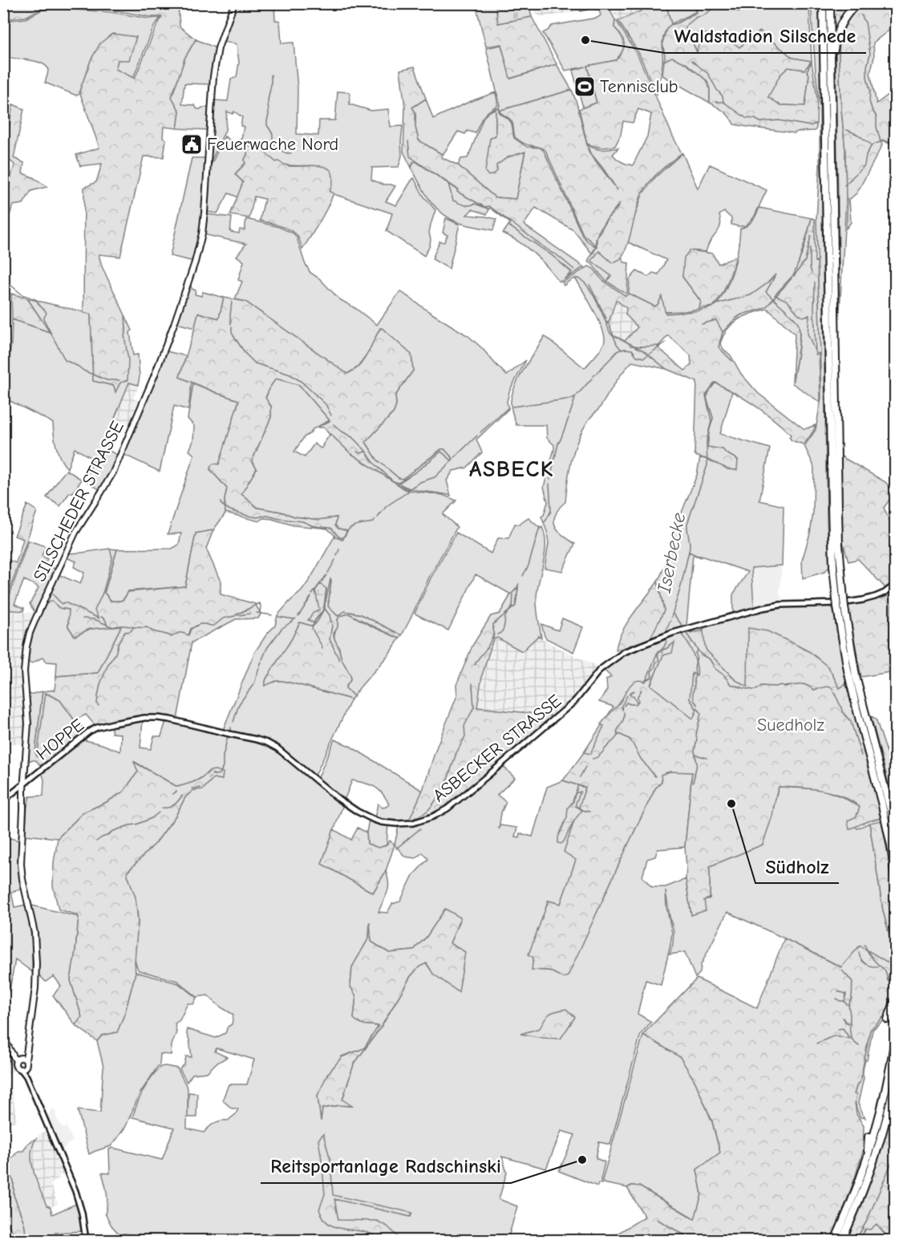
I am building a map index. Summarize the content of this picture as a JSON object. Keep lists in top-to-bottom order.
{
  "streets": {
    "main road": ["SILSCHEDER STRASSE", "HOPPE", "ASBECKER STRASSE"]
  },
  "crossings": [
    ["SILSCHEDER STRASSE", "HOPPE"],
    ["HOPPE", "ASBECKER STRASSE"]
  ],
  "districts": ["ASBECK"],
  "water": ["Iserbecke"],
  "parks": ["Suedholz"],
  "places": {
    "other": ["Waldstadion Silschede", "Südholz", "Reitsportanlage Radschinski"],
    "sports": ["Tennisclub"],
    "public building": ["Feuerwache Nord"]
  }
}
